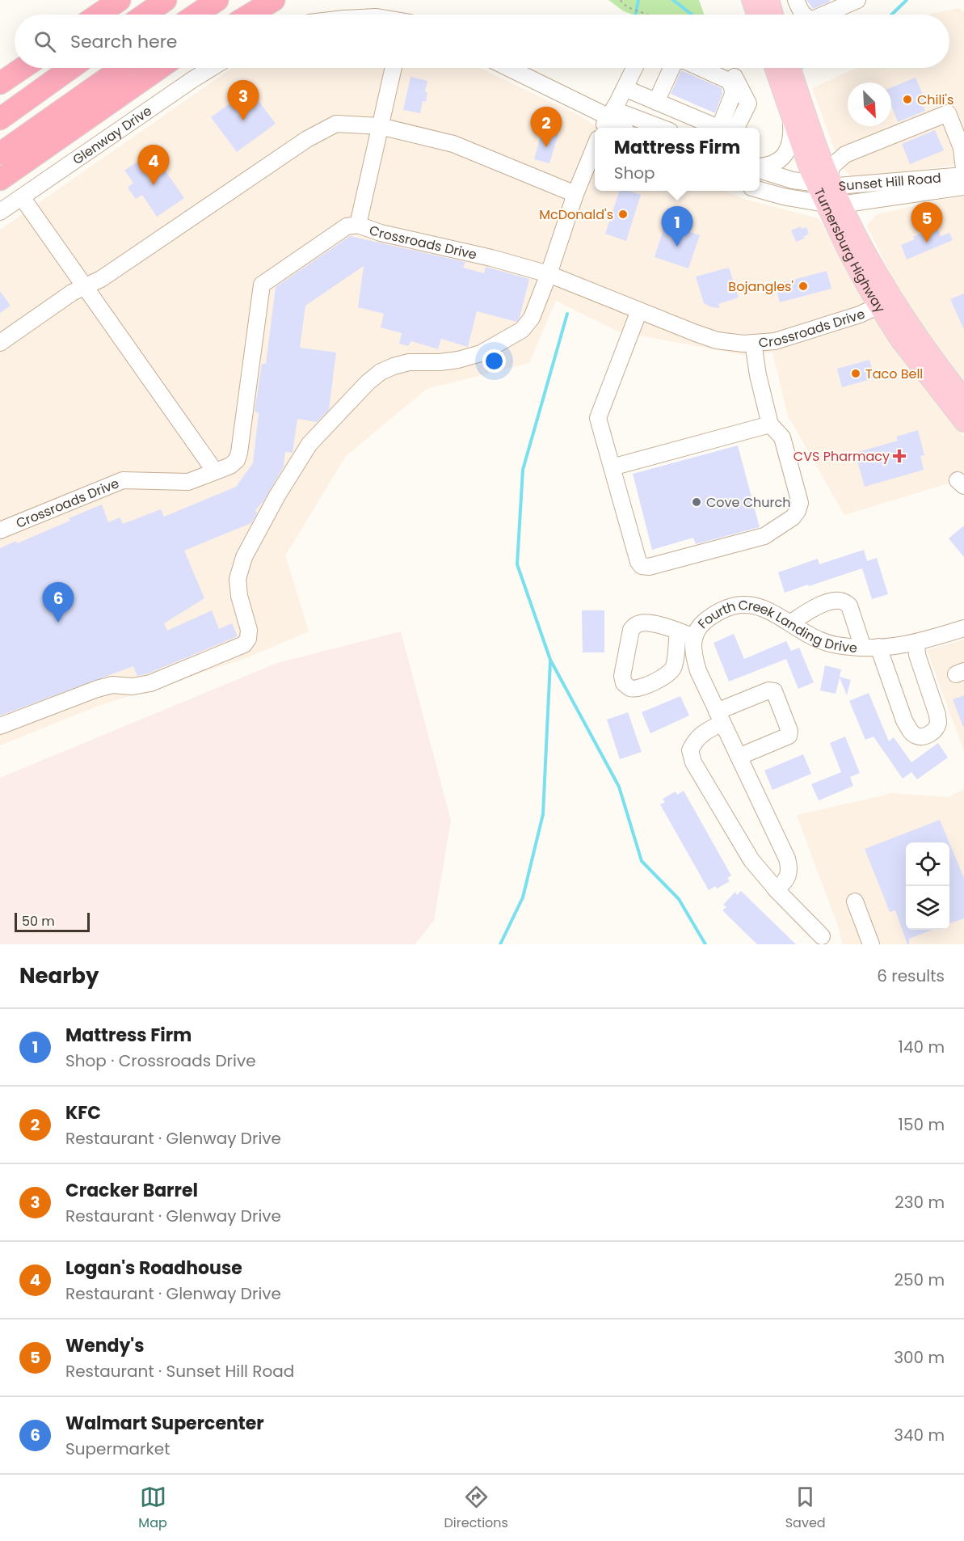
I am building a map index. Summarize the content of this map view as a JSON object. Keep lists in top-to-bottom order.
{
  "streets": {
    "main road": ["Turnersburg Highway"],
    "street": [
      "Glenway Drive",
      "Sunset Hill Road",
      "Crossroads Drive",
      "Fourth Creek Landing Drive"
    ]
  },
  "crossings": [
    ["Sunset Hill Road", "Turnersburg Highway"],
    ["Crossroads Drive", "Turnersburg Highway"]
  ],
  "places": {
    "other": [
      "Chili's",
      "McDonald's",
      "Bojangles'",
      "Taco Bell",
      "Cove Church"
    ],
    "health": ["CVS Pharmacy"]
  },
  "scale_bar": "50 m",
  "north": "bottom right",
  "page": {
    "search": "Search here",
    "pins": [
      "3",
      "2",
      "4",
      "5",
      "1",
      "6"
    ],
    "popup": ["Mattress Firm", "Shop"],
    "scale": "50 m",
    "heading": ["Nearby", "6 results"],
    "list": [
      {
        "mark": "1",
        "name": "Mattress Firm",
        "note": "Shop · Crossroads Drive",
        "value": "140 m"
      },
      {
        "mark": "2",
        "name": "KFC",
        "note": "Restaurant · Glenway Drive",
        "value": "150 m"
      },
      {
        "mark": "3",
        "name": "Cracker Barrel",
        "note": "Restaurant · Glenway Drive",
        "value": "230 m"
      },
      {
        "mark": "4",
        "name": "Logan's Roadhouse",
        "note": "Restaurant · Glenway Drive",
        "value": "250 m"
      },
      {
        "mark": "5",
        "name": "Wendy's",
        "note": "Restaurant · Sunset Hill Road",
        "value": "300 m"
      },
      {
        "mark": "6",
        "name": "Walmart Supercenter",
        "note": "Supermarket",
        "value": "340 m"
      }
    ],
    "nav": ["Map", "Directions", "Saved"]
  }
}
